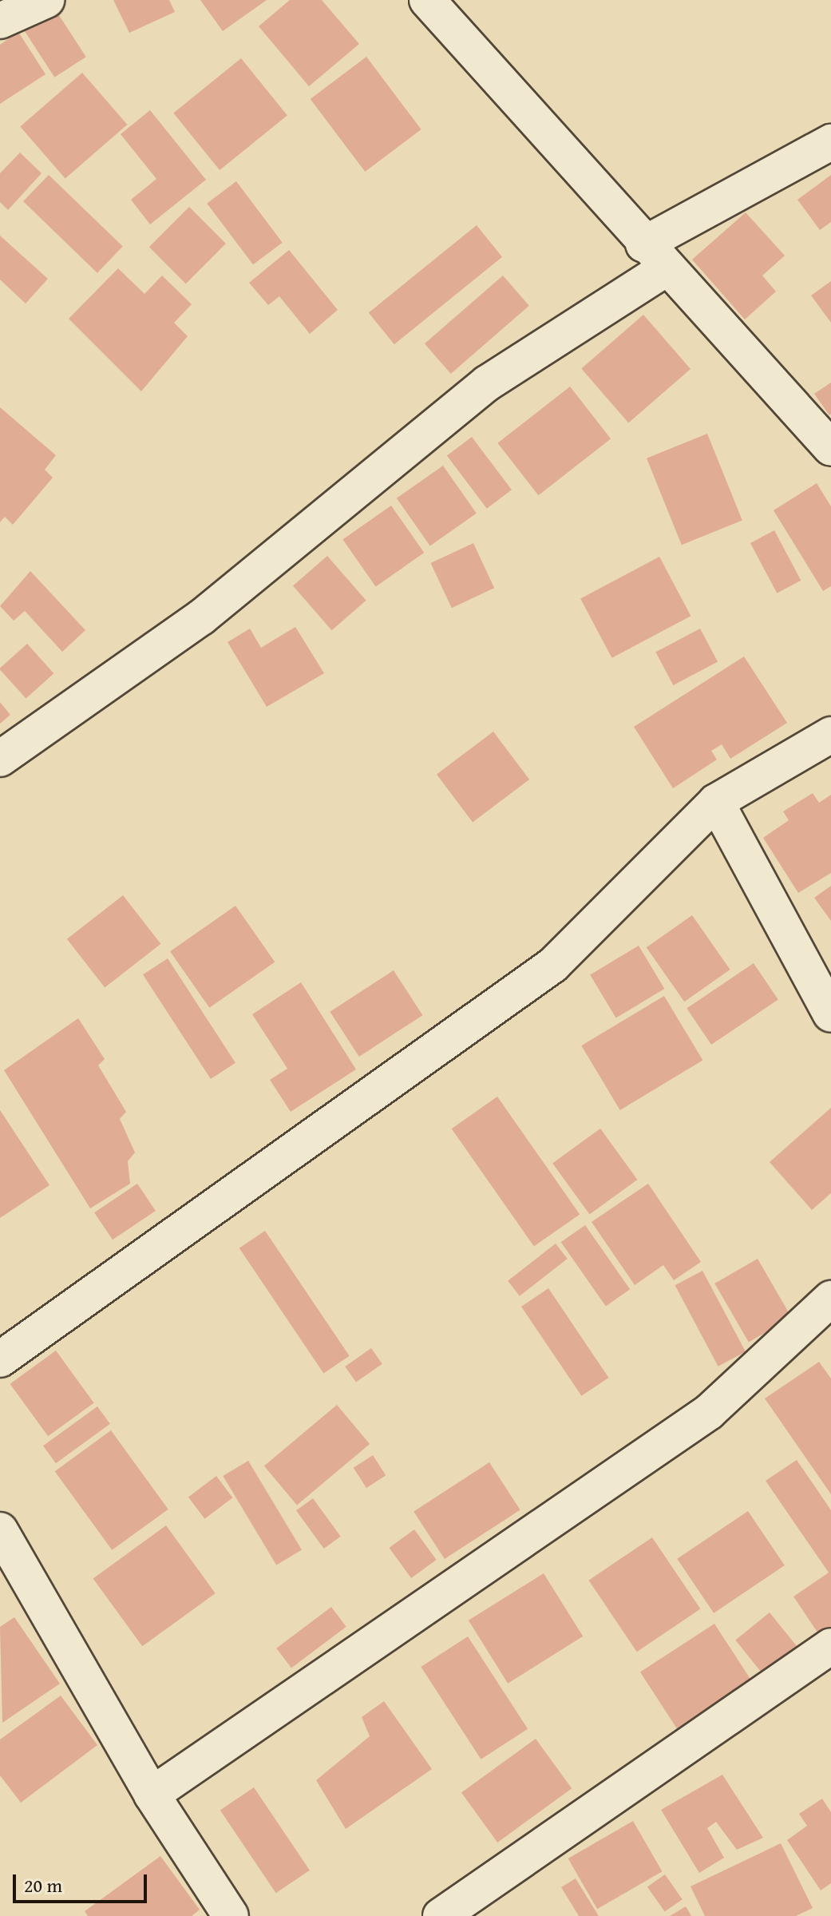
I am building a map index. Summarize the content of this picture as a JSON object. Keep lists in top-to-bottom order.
{
  "scale_bar": "20 m"
}
